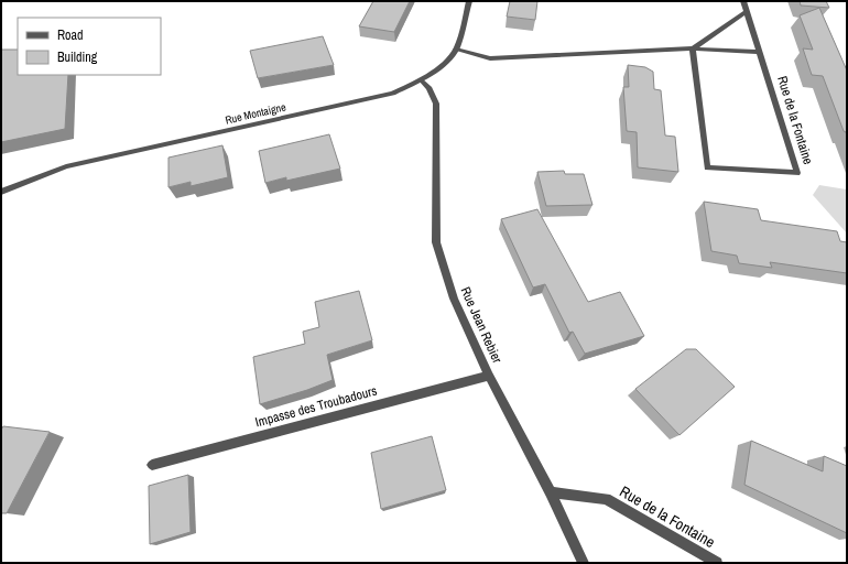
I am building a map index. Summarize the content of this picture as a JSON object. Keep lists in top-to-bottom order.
{
  "streets": {
    "street": [
      "Rue Montaigne",
      "Rue de la Fontaine",
      "Rue Jean Rebier",
      "Impasse des Troubadours"
    ]
  },
  "crossings": [
    ["Rue Montaigne", "Rue Jean Rebier"],
    ["Rue de la Fontaine", "Rue Jean Rebier"],
    ["Rue Jean Rebier", "Impasse des Troubadours"]
  ],
  "legend": ["Road", "Building"]
}
